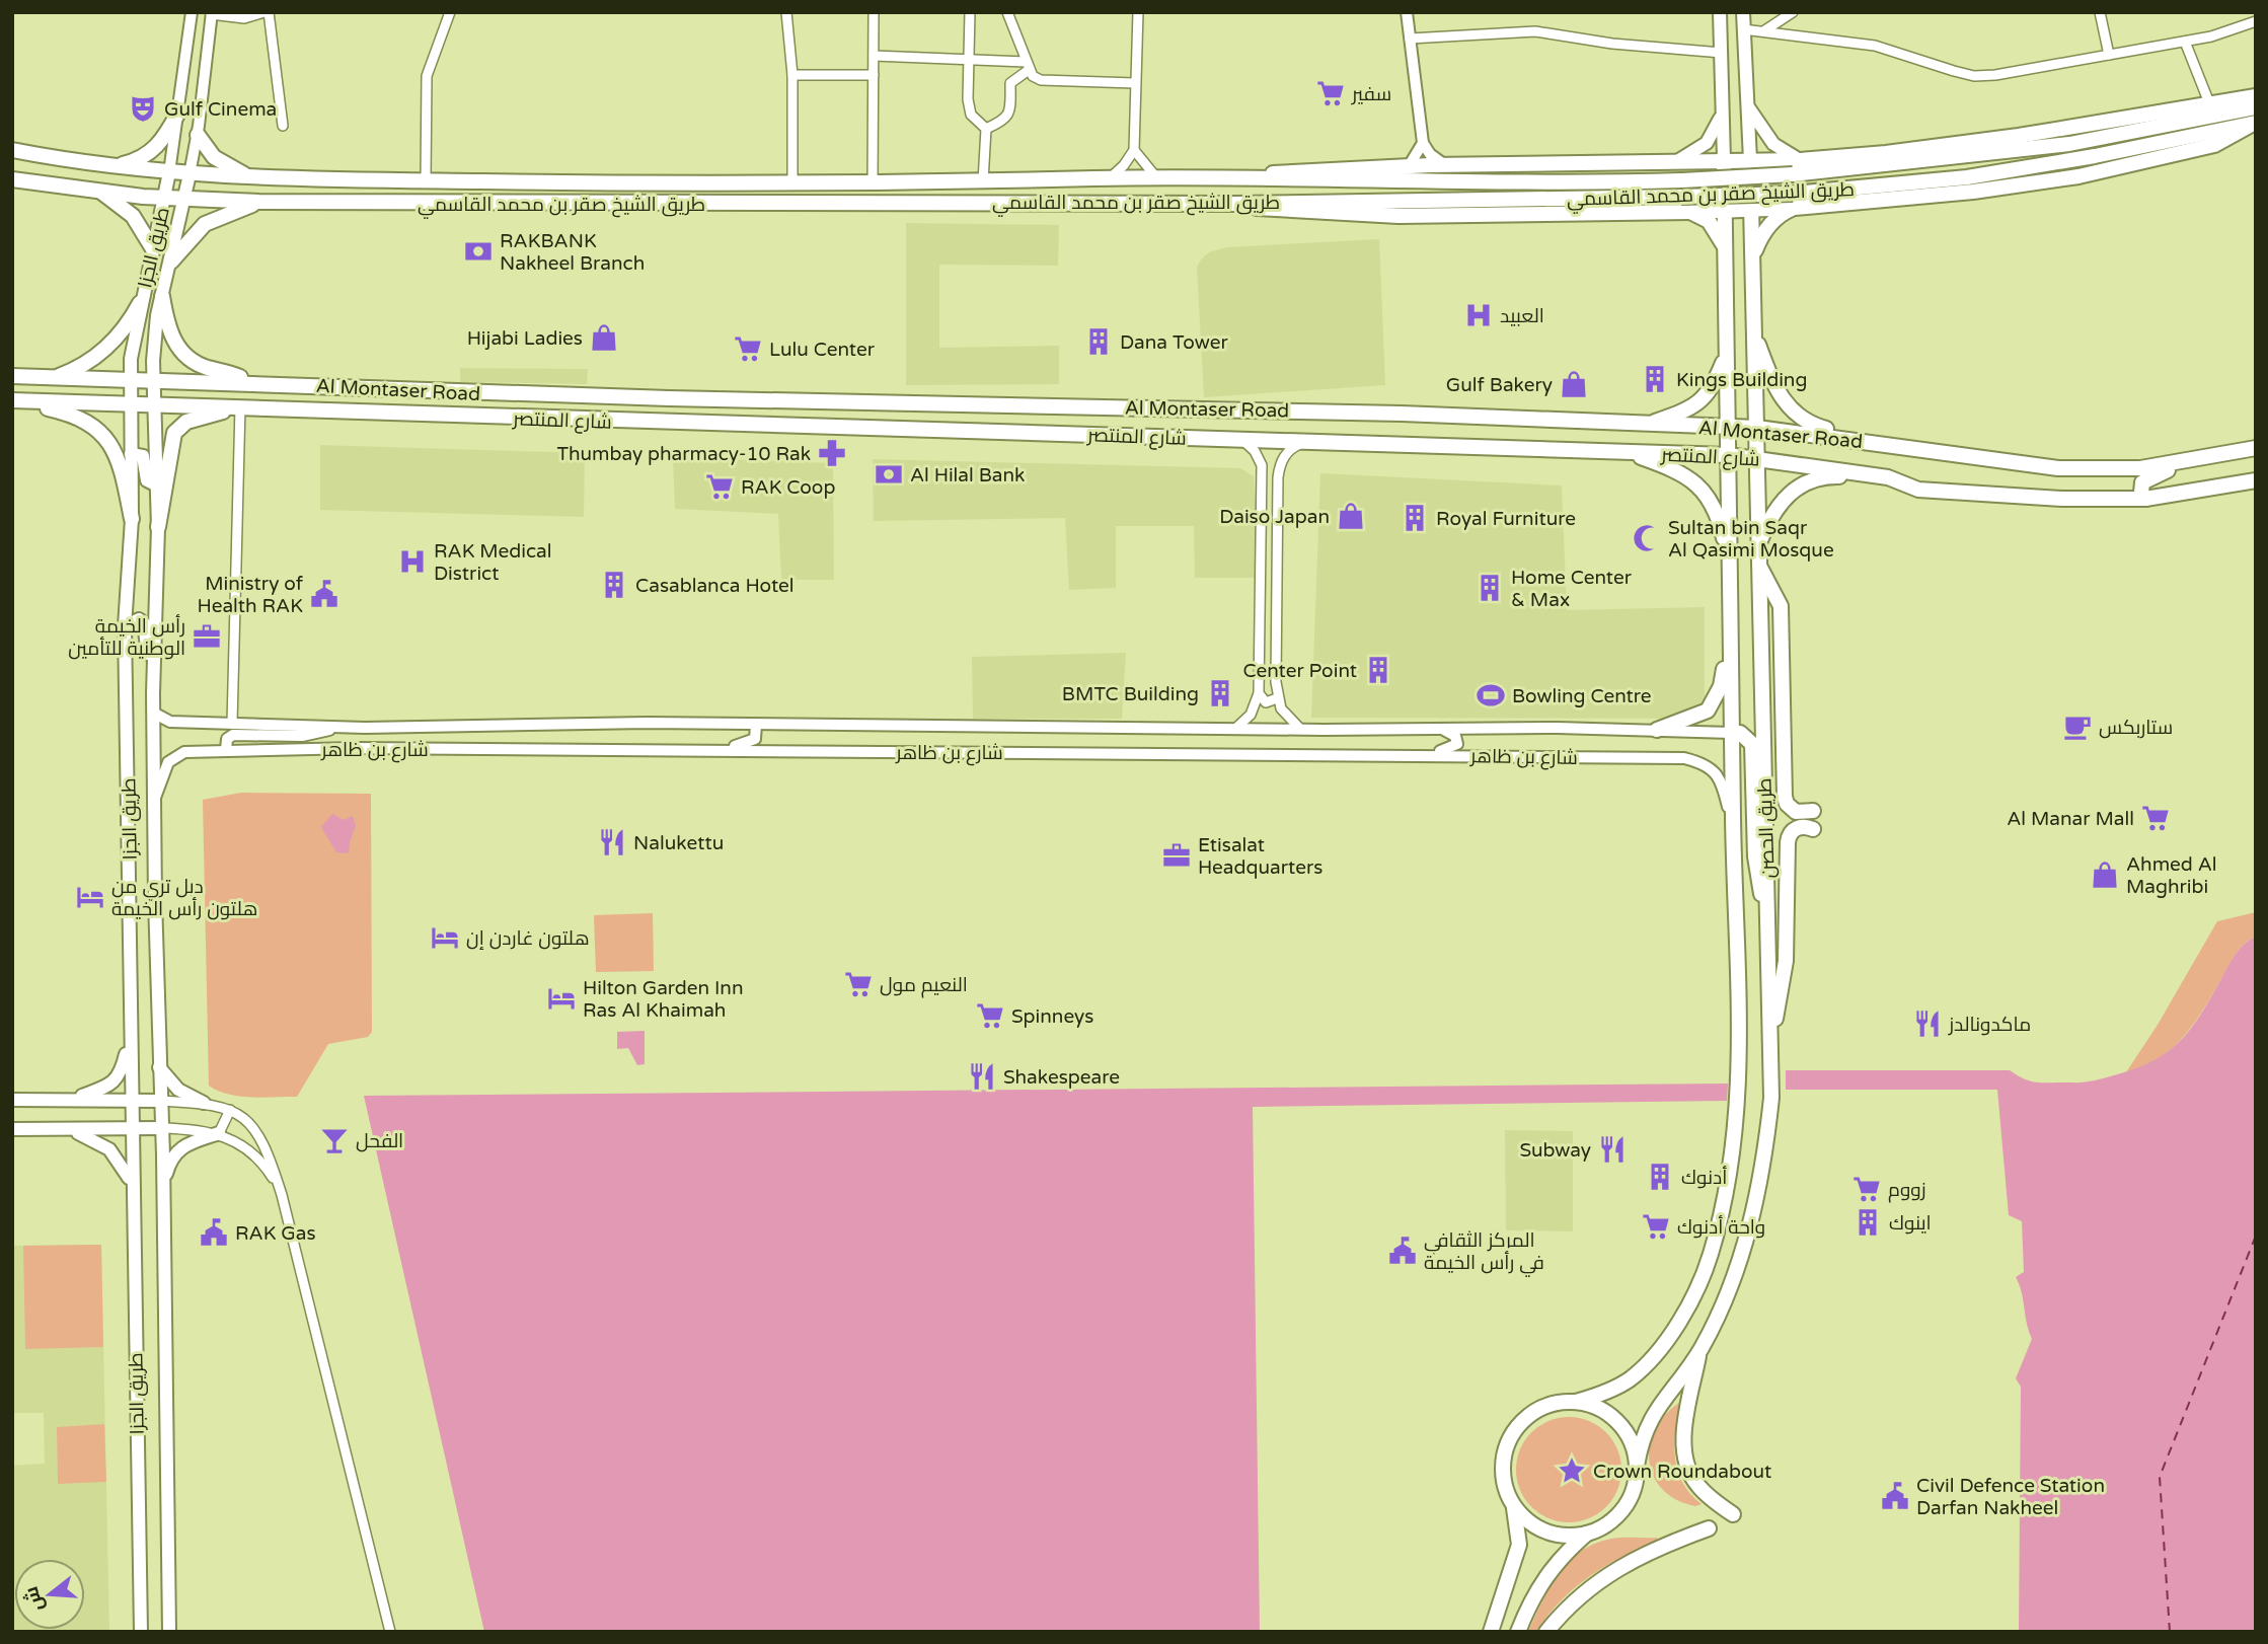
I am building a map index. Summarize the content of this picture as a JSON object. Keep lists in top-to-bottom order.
{
  "streets": {
    "main road": [
      "طريق الشيخ صقر بن محمد القاسمي",
      "طريق الجزا",
      "Al Montaser Road",
      "شارع المنتصر",
      "طريق الحصن"
    ],
    "street": ["شارع بن ظاهر"]
  },
  "crossings": [
    ["طريق الشيخ صقر بن محمد القاسمي", "طريق الجزا"],
    ["طريق الجزا", "Al Montaser Road"],
    ["طريق الجزا", "شارع المنتصر"],
    ["طريق الجزا", "شارع بن ظاهر"],
    ["Al Montaser Road", "طريق الحصن"],
    ["شارع المنتصر", "طريق الحصن"],
    ["شارع بن ظاهر", "طريق الحصن"]
  ],
  "places": {
    "supermarket": [
      "سفير",
      "Lulu Center",
      "RAK Coop",
      "Al Manar Mall",
      "النعيم مول",
      "Spinneys",
      "زووم",
      "واحة أدنوك"
    ],
    "theatre": ["Gulf Cinema"],
    "bank": ["RAKBANK Nakheel Branch", "Al Hilal Bank"],
    "hospital": ["العبيد", "RAK Medical District"],
    "shop": [
      "Hijabi Ladies",
      "Gulf Bakery",
      "Daiso Japan",
      "Ahmed Al Maghribi"
    ],
    "building": [
      "Dana Tower",
      "Kings Building",
      "Royal Furniture",
      "Casablanca Hotel",
      "Home Center & Max",
      "Center Point",
      "BMTC Building",
      "أدنوك",
      "اينوك"
    ],
    "pharmacy": ["Thumbay pharmacy-10 Rak"],
    "mosque": ["Sultan bin Saqr Al Qasimi Mosque"],
    "public building": [
      "Ministry of Health RAK",
      "RAK Gas",
      "المركز الثقافي في رأس الخيمة",
      "Civil Defence Station Darfan Nakheel"
    ],
    "office": ["رأس الخيمة الوطنية للتأمين", "Etisalat Headquarters"],
    "sports": ["Bowling Centre"],
    "cafe": ["ستاربكس"],
    "restaurant": [
      "Nalukettu",
      "ماكدونالدز",
      "Shakespeare",
      "Subway"
    ],
    "hotel": ["دبل تري من هلتون رأس الخيمة", "هلتون غاردن إن", "Hilton Garden Inn Ras Al Khaimah"],
    "bar": ["الفحل"],
    "place": ["Crown Roundabout"]
  },
  "north": "left"
}
